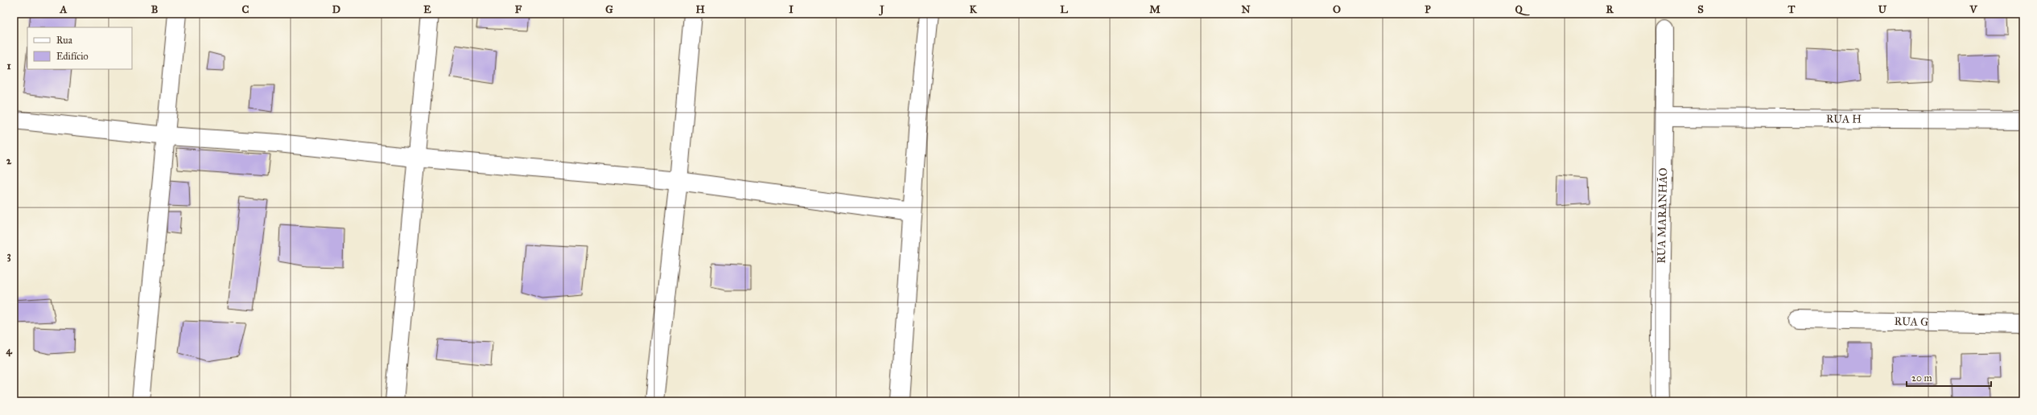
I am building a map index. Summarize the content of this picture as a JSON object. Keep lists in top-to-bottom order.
{
  "streets": {
    "street": ["RUA H", "RUA MARANHÃO", "RUA G"]
  },
  "crossings": [
    ["RUA H", "RUA MARANHÃO"]
  ],
  "legend": ["Rua", "Edifício"],
  "scale_bar": "20 m",
  "grid": {
    "columns": [
      "A",
      "B",
      "C",
      "D",
      "E",
      "F",
      "G",
      "H",
      "I",
      "J",
      "K",
      "L",
      "M",
      "N",
      "O",
      "P",
      "Q",
      "R",
      "S",
      "T",
      "U",
      "V"
    ],
    "rows": [
      "1",
      "2",
      "3",
      "4"
    ]
  }
}
